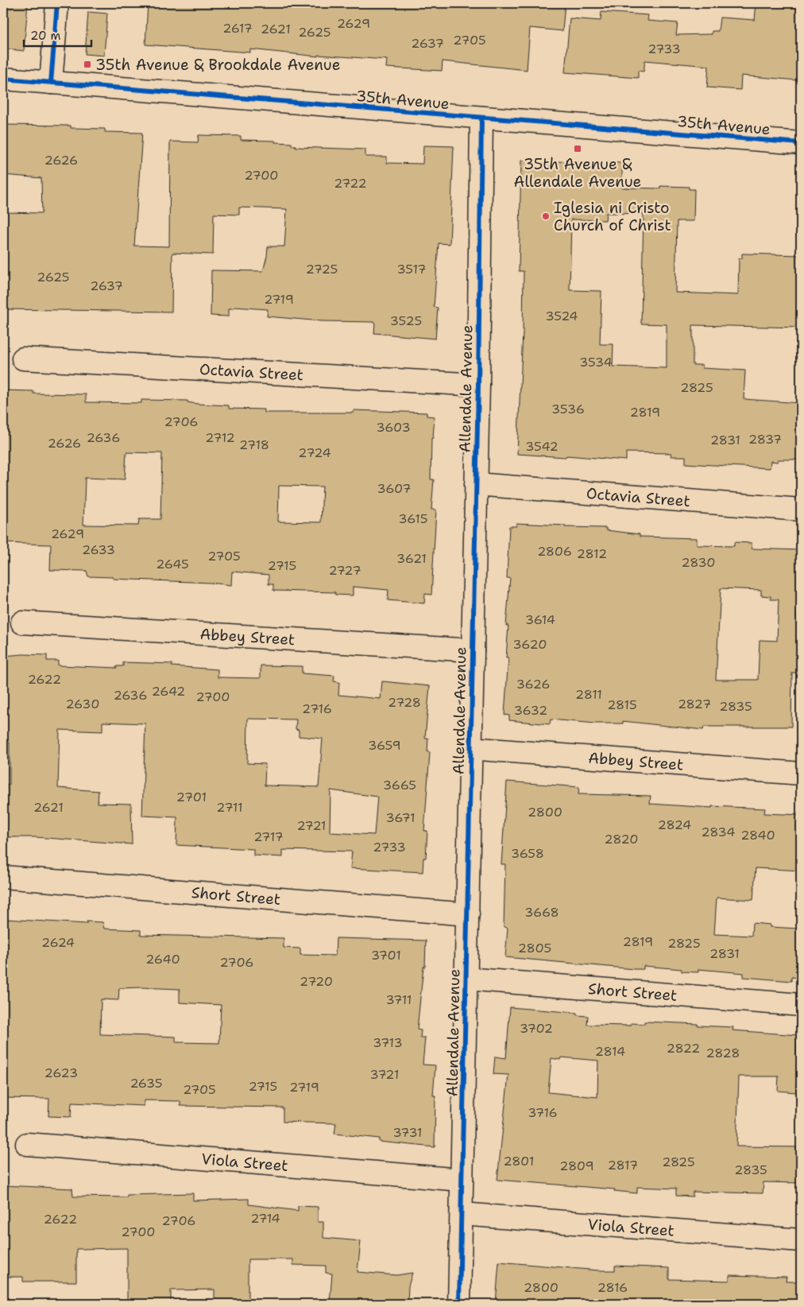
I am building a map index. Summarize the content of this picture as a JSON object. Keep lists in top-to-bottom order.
{
  "streets": {
    "street": [
      "35th Avenue",
      "Octavia Street",
      "Allendale Avenue",
      "Abbey Street",
      "Short Street",
      "Viola Street"
    ]
  },
  "crossings": [
    ["35th Avenue", "Allendale Avenue"],
    ["Octavia Street", "Allendale Avenue"],
    ["Allendale Avenue", "Abbey Street"],
    ["Allendale Avenue", "Short Street"],
    ["Allendale Avenue", "Viola Street"]
  ],
  "places": {
    "transit": ["35th Avenue & Brookdale Avenue", "35th Avenue & Allendale Avenue"],
    "other": ["Iglesia ni Cristo Church of Christ"]
  },
  "house_numbers": [
    "2629",
    "2617",
    "2621",
    "2625",
    "2705",
    "2637",
    "2733",
    "2626",
    "2700",
    "2722",
    "2725",
    "3517",
    "2625",
    "2637",
    "2719",
    "3524",
    "3525",
    "3534",
    "2825",
    "3536",
    "2819",
    "2706",
    "3603",
    "2636",
    "2712",
    "2837",
    "2831",
    "2626",
    "2718",
    "3542",
    "2724",
    "3607",
    "3615",
    "2629",
    "2633",
    "2806",
    "2812",
    "2705",
    "3621",
    "2830",
    "2645",
    "2715",
    "2727",
    "3614",
    "3620",
    "2622",
    "3626",
    "2642",
    "2811",
    "2636",
    "2700",
    "2728",
    "2630",
    "2827",
    "2815",
    "2835",
    "2716",
    "3632",
    "3659",
    "3665",
    "2701",
    "2621",
    "2711",
    "2800",
    "3671",
    "2824",
    "2721",
    "2834",
    "2840",
    "2717",
    "2820",
    "2733",
    "3658",
    "3668",
    "2819",
    "2624",
    "2825",
    "2805",
    "2831",
    "3701",
    "2640",
    "2706",
    "2720",
    "3711",
    "3702",
    "3713",
    "2822",
    "2814",
    "2828",
    "2623",
    "3721",
    "2635",
    "2715",
    "2719",
    "2705",
    "3716",
    "3731",
    "2801",
    "2825",
    "2817",
    "2809",
    "2835",
    "2714",
    "2622",
    "2706",
    "2700",
    "2800",
    "2816"
  ],
  "scale_bar": "20 m"
}
